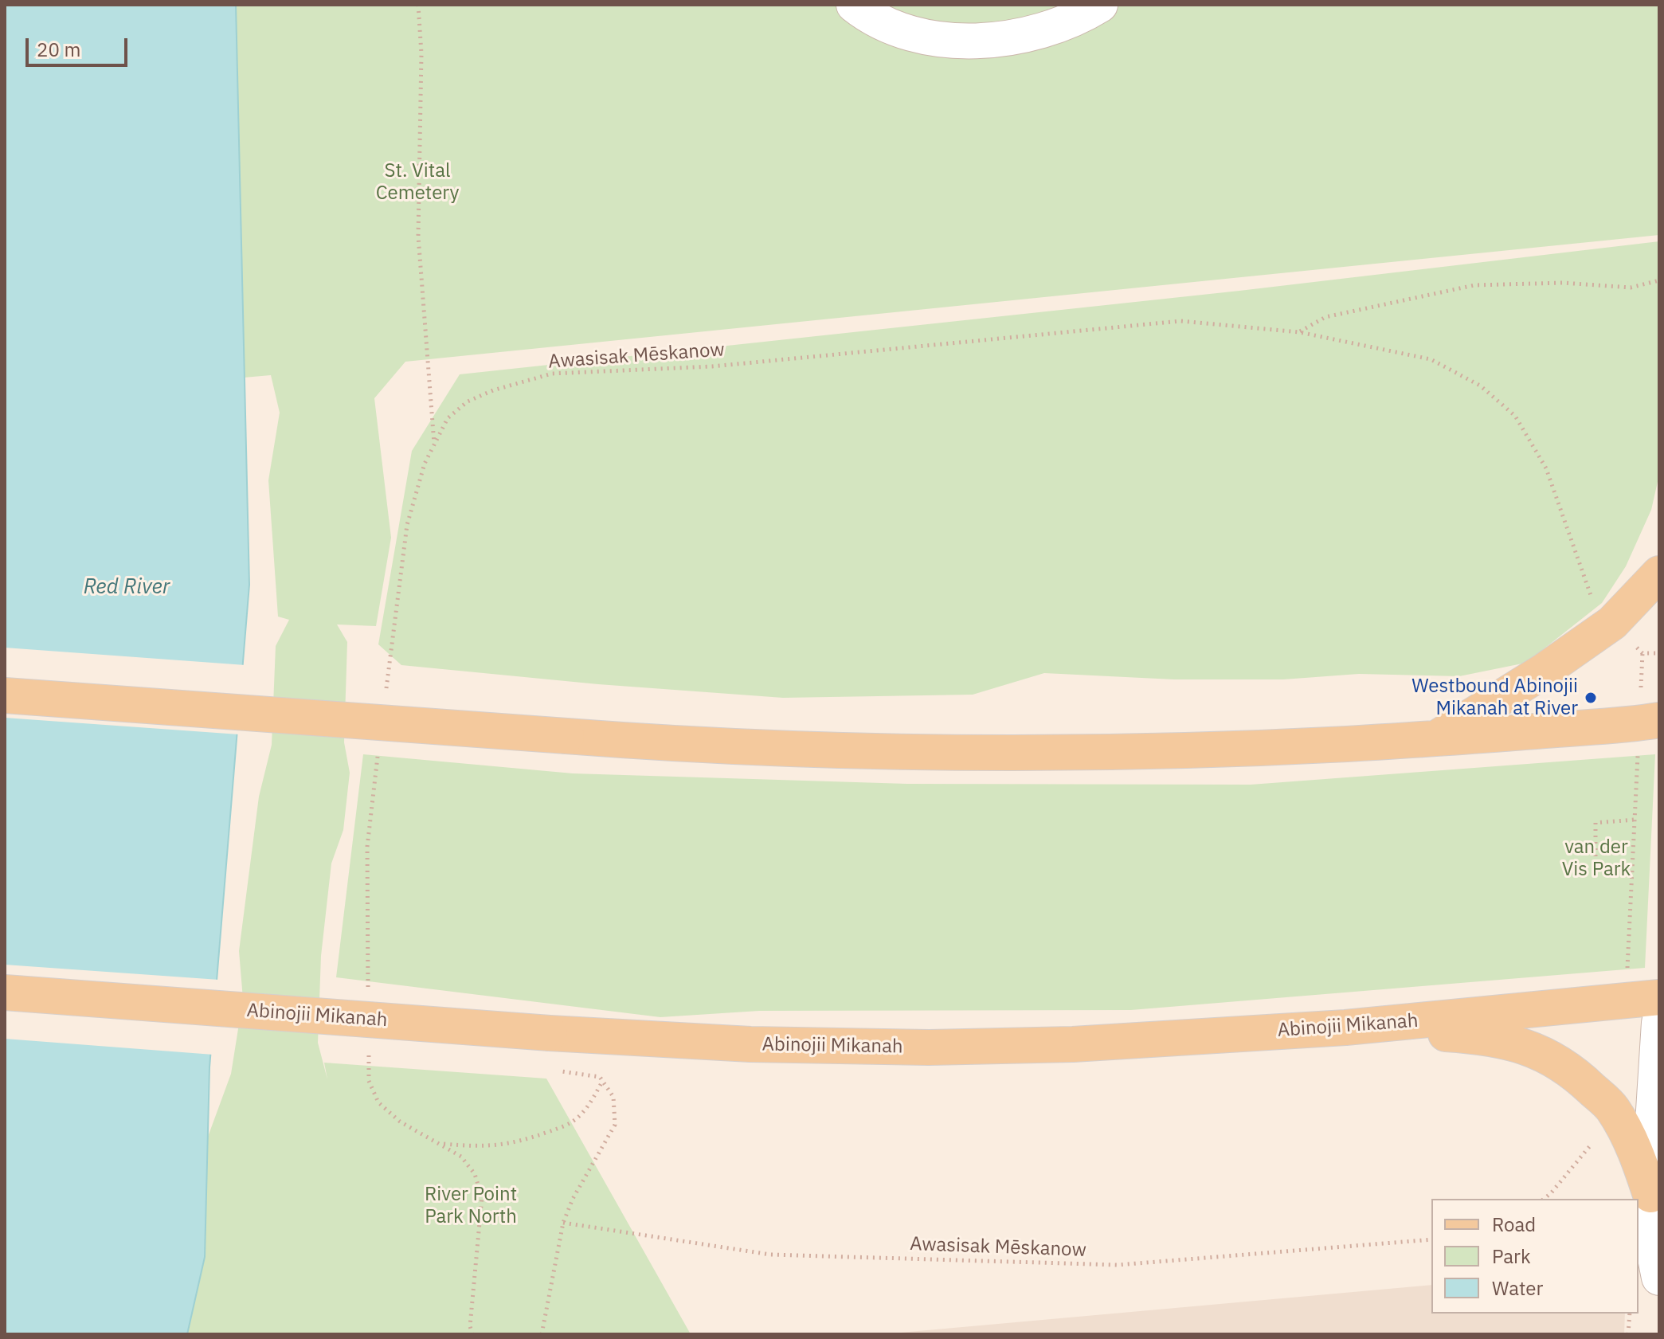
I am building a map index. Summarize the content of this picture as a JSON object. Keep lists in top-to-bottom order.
{
  "streets": {
    "main road": ["Abinojii Mikanah"],
    "path": ["Awasisak Mēskanow"]
  },
  "water": ["Red River"],
  "parks": ["St. Vital Cemetery", "van der Vis Park", "River Point Park North"],
  "places": ["Westbound Abinojii Mikanah at River"],
  "legend": ["Road", "Park", "Water"],
  "scale_bar": "20 m"
}
